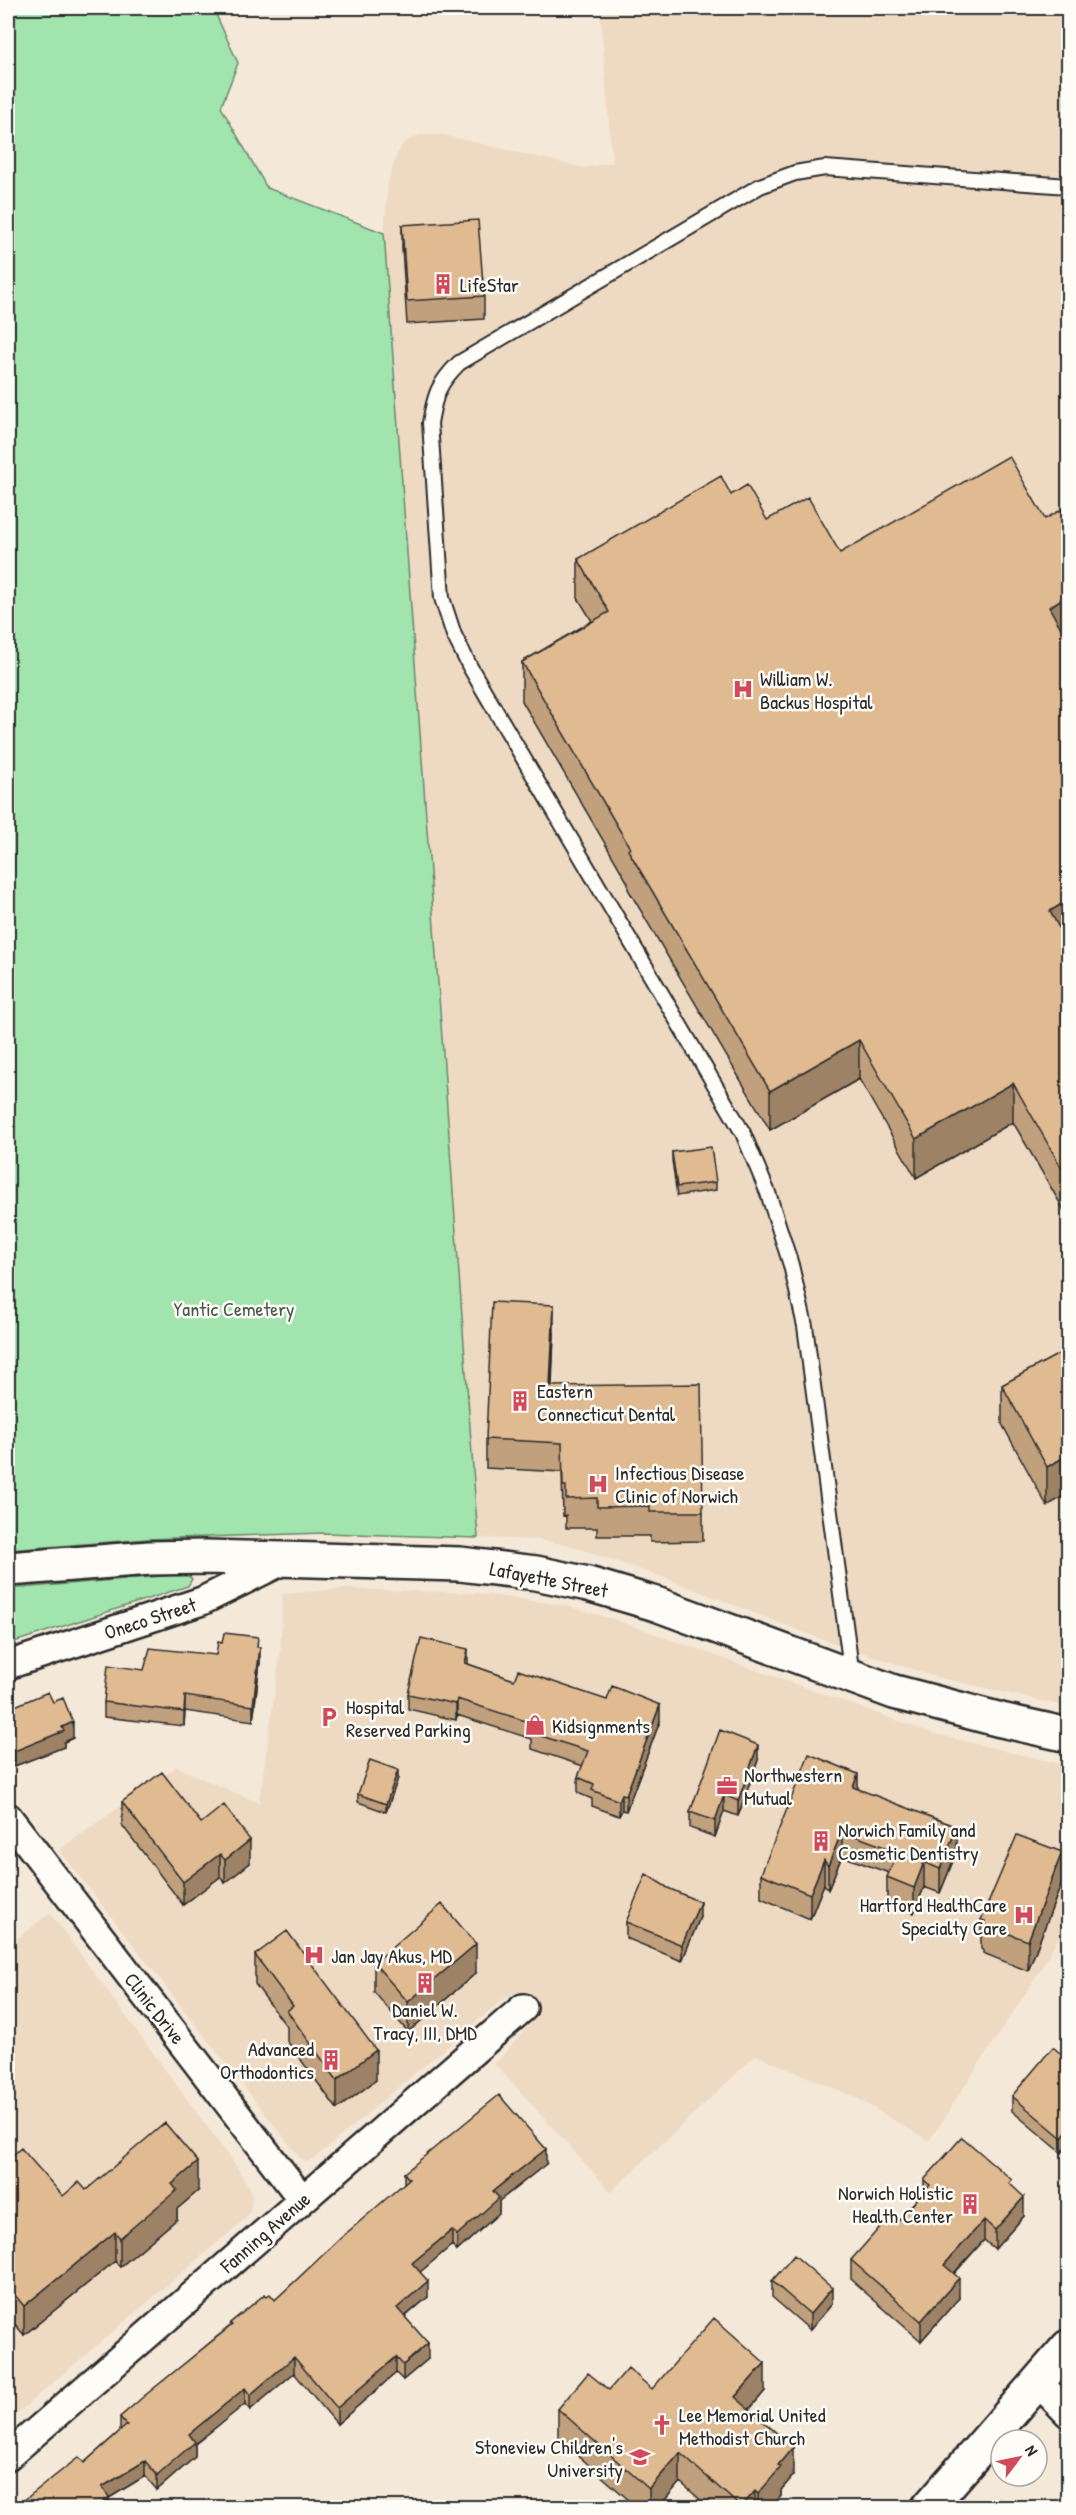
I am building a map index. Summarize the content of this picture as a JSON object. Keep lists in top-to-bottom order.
{
  "streets": {
    "main road": ["Lafayette Street"],
    "street": ["Oneco Street", "Clinic Drive", "Fanning Avenue"]
  },
  "crossings": [
    ["Lafayette Street", "Oneco Street"],
    ["Clinic Drive", "Fanning Avenue"]
  ],
  "parks": ["Yantic Cemetery"],
  "places": {
    "building": [
      "LifeStar",
      "Eastern Connecticut Dental",
      "Norwich Family and Cosmetic Dentistry",
      "Daniel W. Tracy, III, DMD",
      "Advanced Orthodontics",
      "Norwich Holistic Health Center"
    ],
    "hospital": [
      "William W. Backus Hospital",
      "Infectious Disease Clinic of Norwich",
      "Hartford HealthCare Specialty Care",
      "Jan Jay Akus, MD"
    ],
    "parking": ["Hospital Reserved Parking"],
    "shop": ["Kidsignments"],
    "office": ["Northwestern Mutual"],
    "church": ["Lee Memorial United Methodist Church"],
    "school or university": ["Stoneview Children's University"]
  },
  "north": "top right"
}
